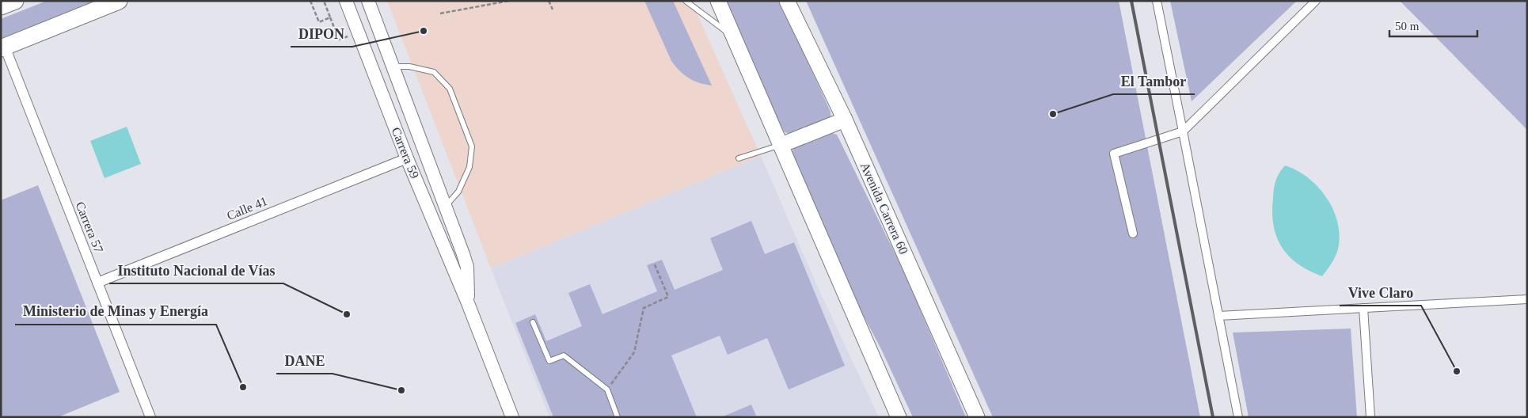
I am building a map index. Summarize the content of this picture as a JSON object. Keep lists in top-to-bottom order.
{
  "streets": {
    "main road": ["Avenida Carrera 60"],
    "street": ["Carrera 59", "Calle 41", "Carrera 57"]
  },
  "crossings": [
    ["Carrera 59", "Calle 41"],
    ["Calle 41", "Carrera 57"]
  ],
  "places": [
    "DIPON",
    "El Tambor",
    "Instituto Nacional de Vías",
    "Vive Claro",
    "Ministerio de Minas y Energía",
    "DANE"
  ],
  "scale_bar": "50 m"
}
